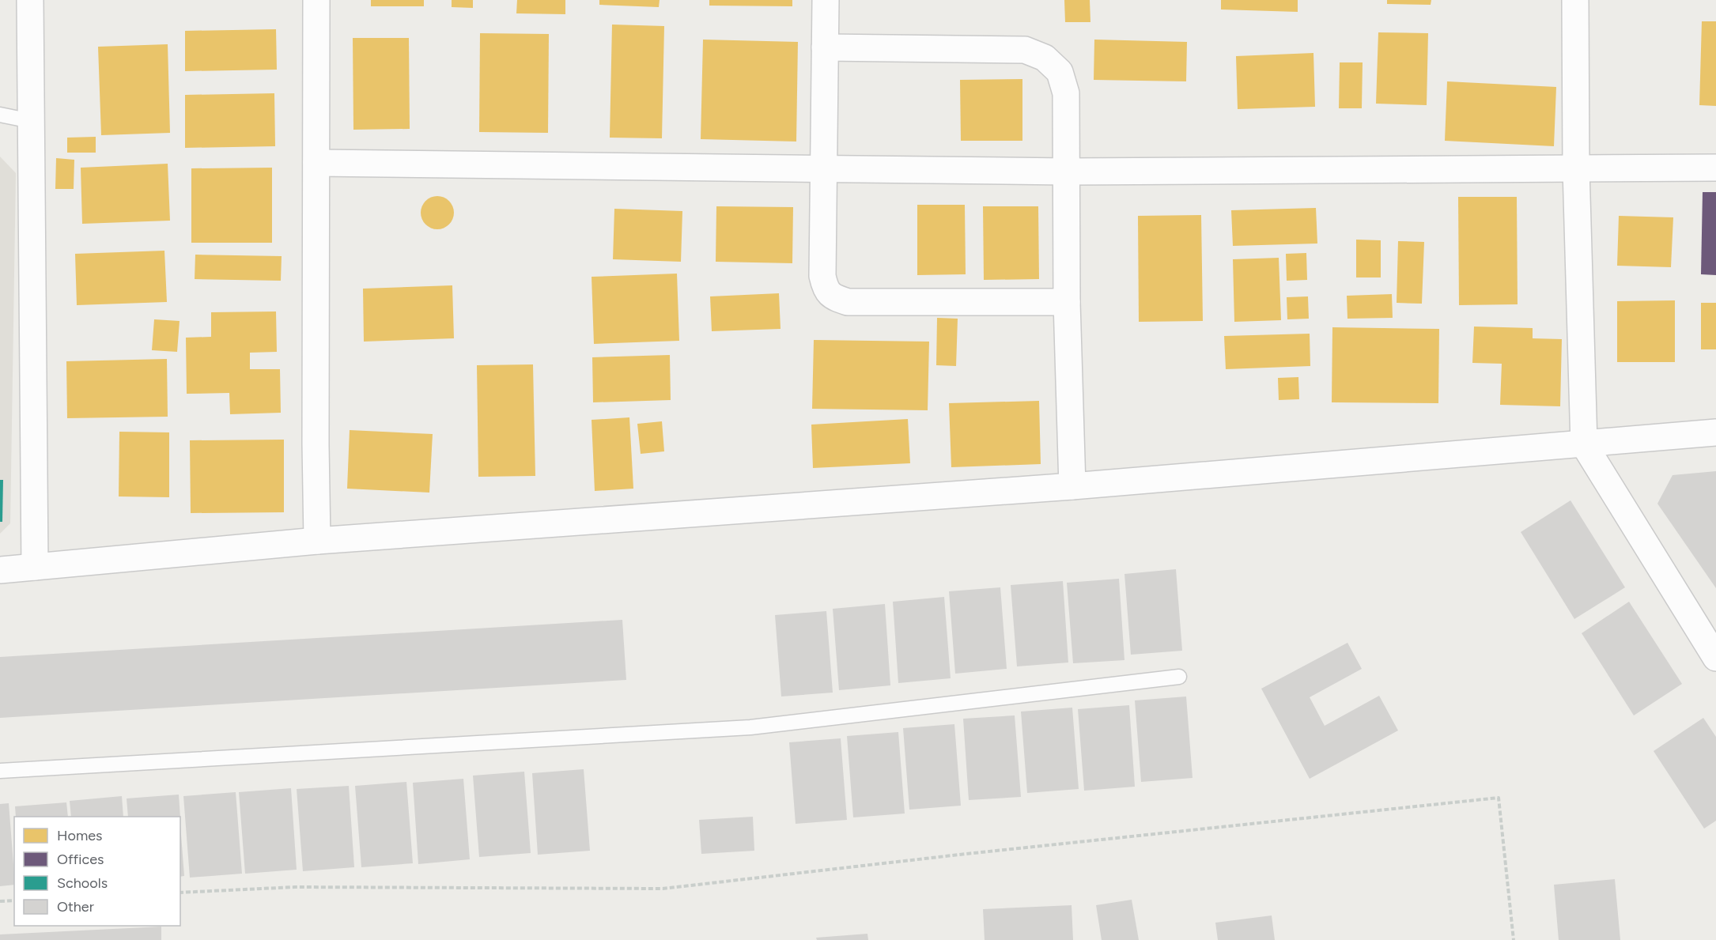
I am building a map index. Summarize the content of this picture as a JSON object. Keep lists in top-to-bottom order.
{
  "legend": [
    "Homes",
    "Offices",
    "Schools",
    "Other"
  ]
}
